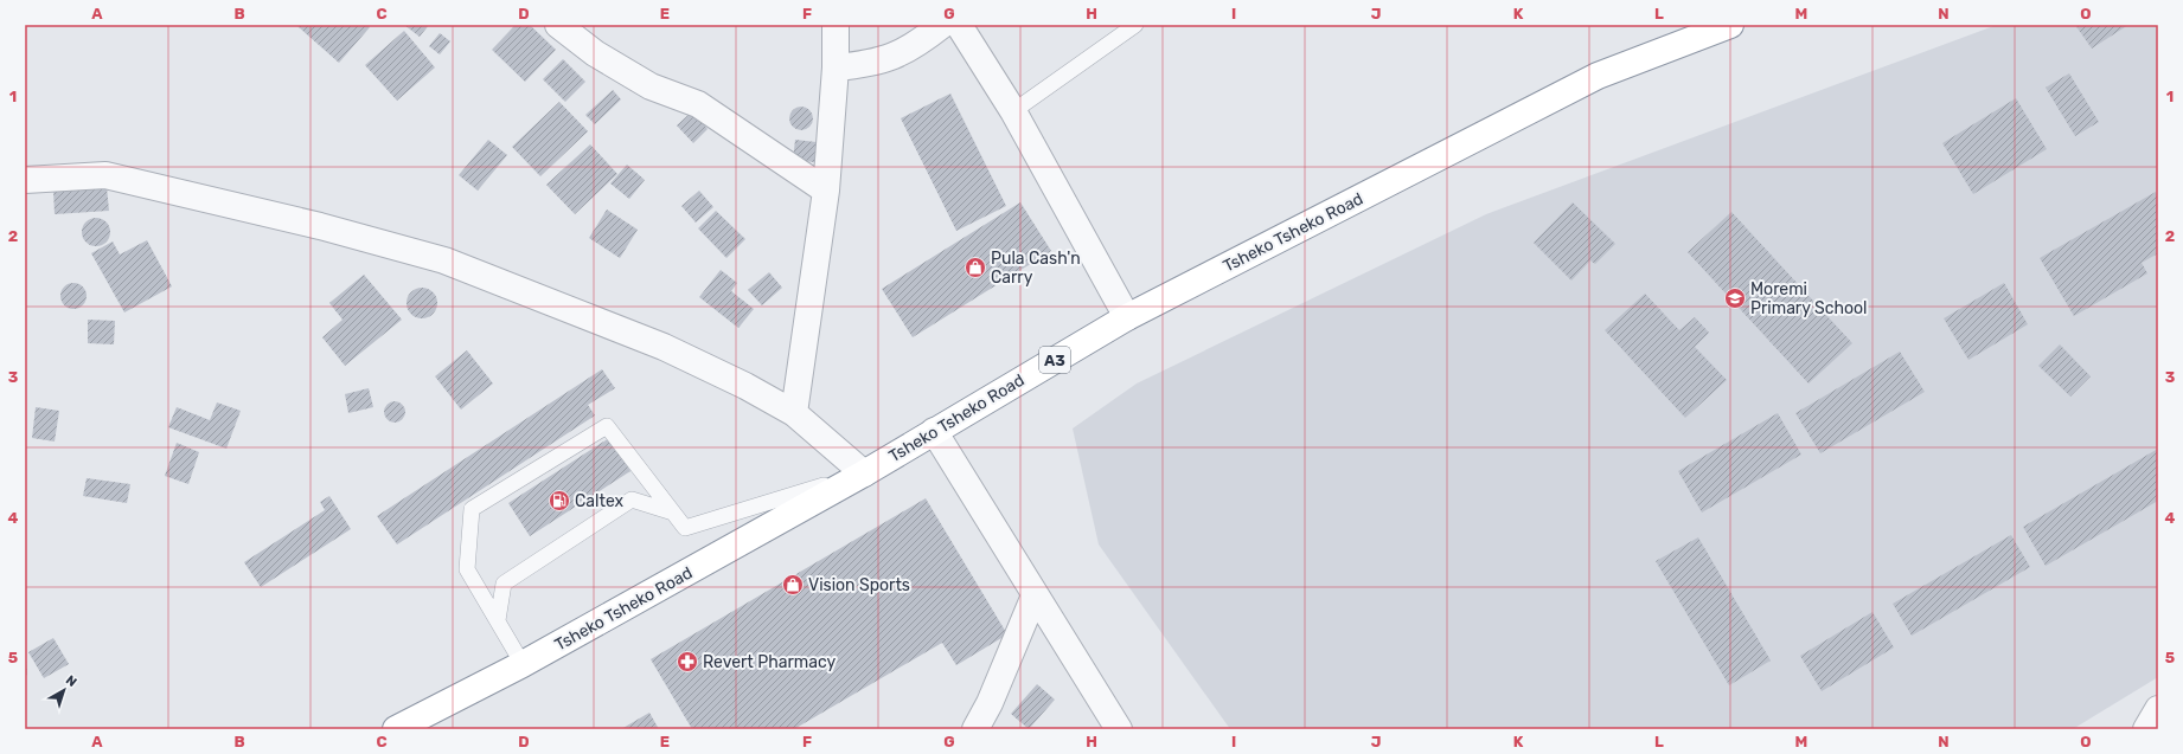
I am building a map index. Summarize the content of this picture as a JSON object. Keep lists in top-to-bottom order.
{
  "streets": {
    "highway": ["Tsheko Tsheko Road", "A3"]
  },
  "places": {
    "shop": ["Pula Cash'n Carry", "Vision Sports"],
    "school or university": ["Moremi Primary School"],
    "fuel station": ["Caltex"],
    "pharmacy": ["Revert Pharmacy"]
  },
  "north": "top right",
  "grid": {
    "columns": [
      "A",
      "B",
      "C",
      "D",
      "E",
      "F",
      "G",
      "H",
      "I",
      "J",
      "K",
      "L",
      "M",
      "N",
      "O"
    ],
    "rows": [
      "1",
      "2",
      "3",
      "4",
      "5"
    ]
  }
}
